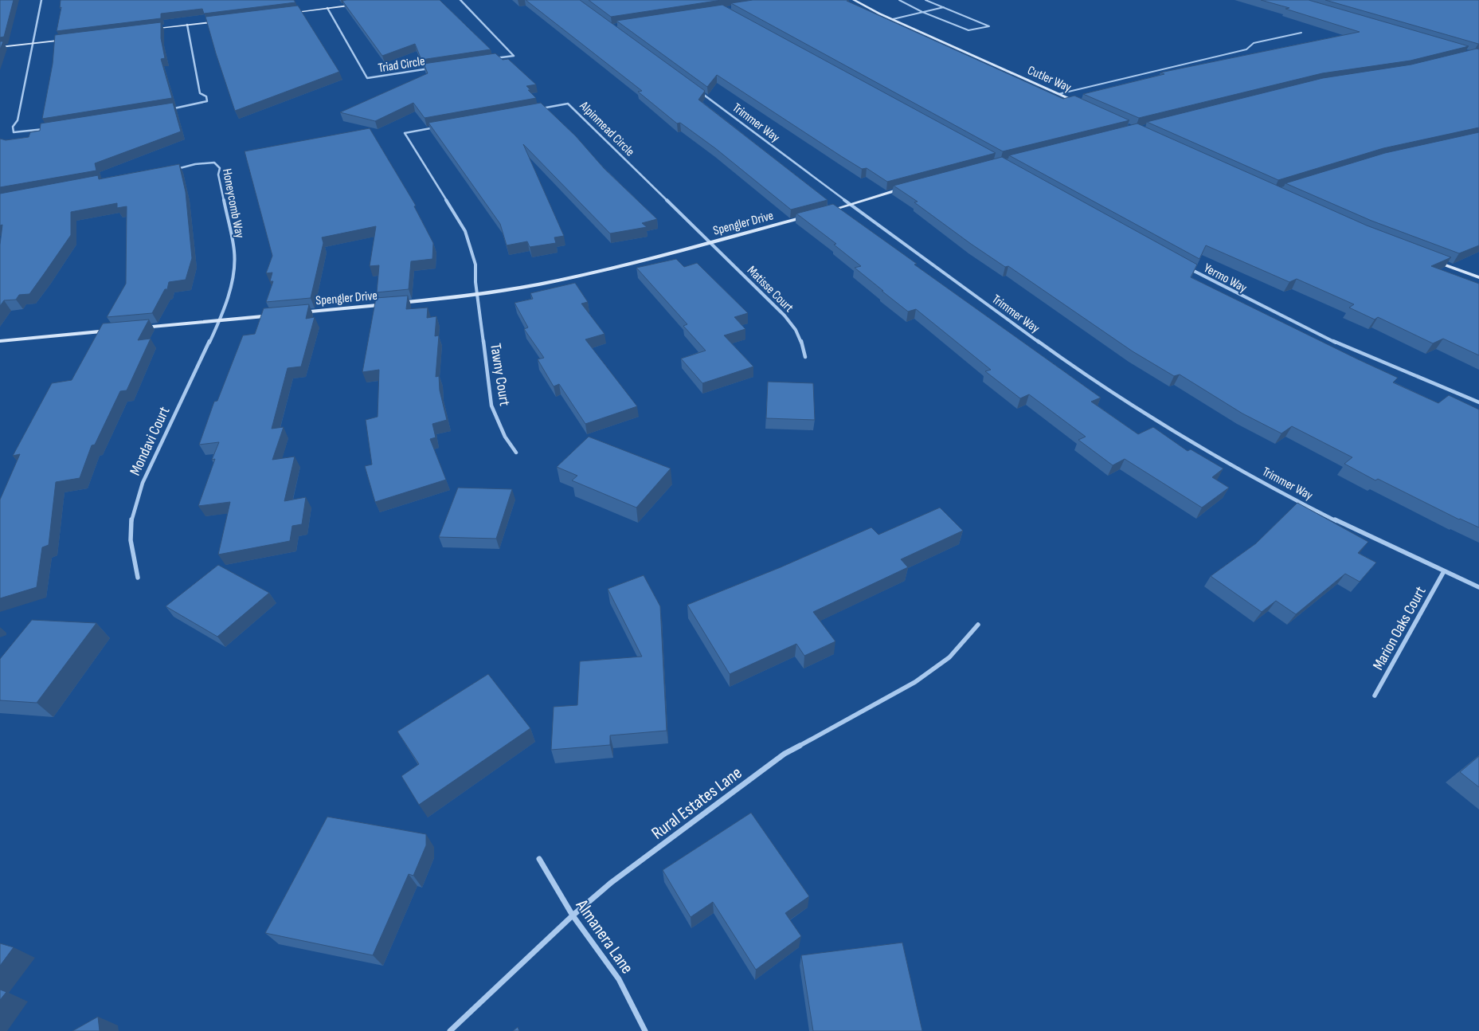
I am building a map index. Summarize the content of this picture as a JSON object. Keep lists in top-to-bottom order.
{
  "streets": {
    "street": [
      "Triad Circle",
      "Cutler Way",
      "Trimmer Way",
      "Alpinmead Circle",
      "Honeycomb Way",
      "Spengler Drive",
      "Yermo Way",
      "Matisse Court",
      "Tawny Court",
      "Mondavi Court",
      "Marion Oaks Court",
      "Rural Estates Lane",
      "Almanera Lane"
    ]
  },
  "crossings": [
    ["Trimmer Way", "Marion Oaks Court"],
    ["Alpinmead Circle", "Spengler Drive"],
    ["Alpinmead Circle", "Matisse Court"],
    ["Honeycomb Way", "Mondavi Court"],
    ["Spengler Drive", "Matisse Court"],
    ["Spengler Drive", "Tawny Court"],
    ["Rural Estates Lane", "Almanera Lane"]
  ]
}
